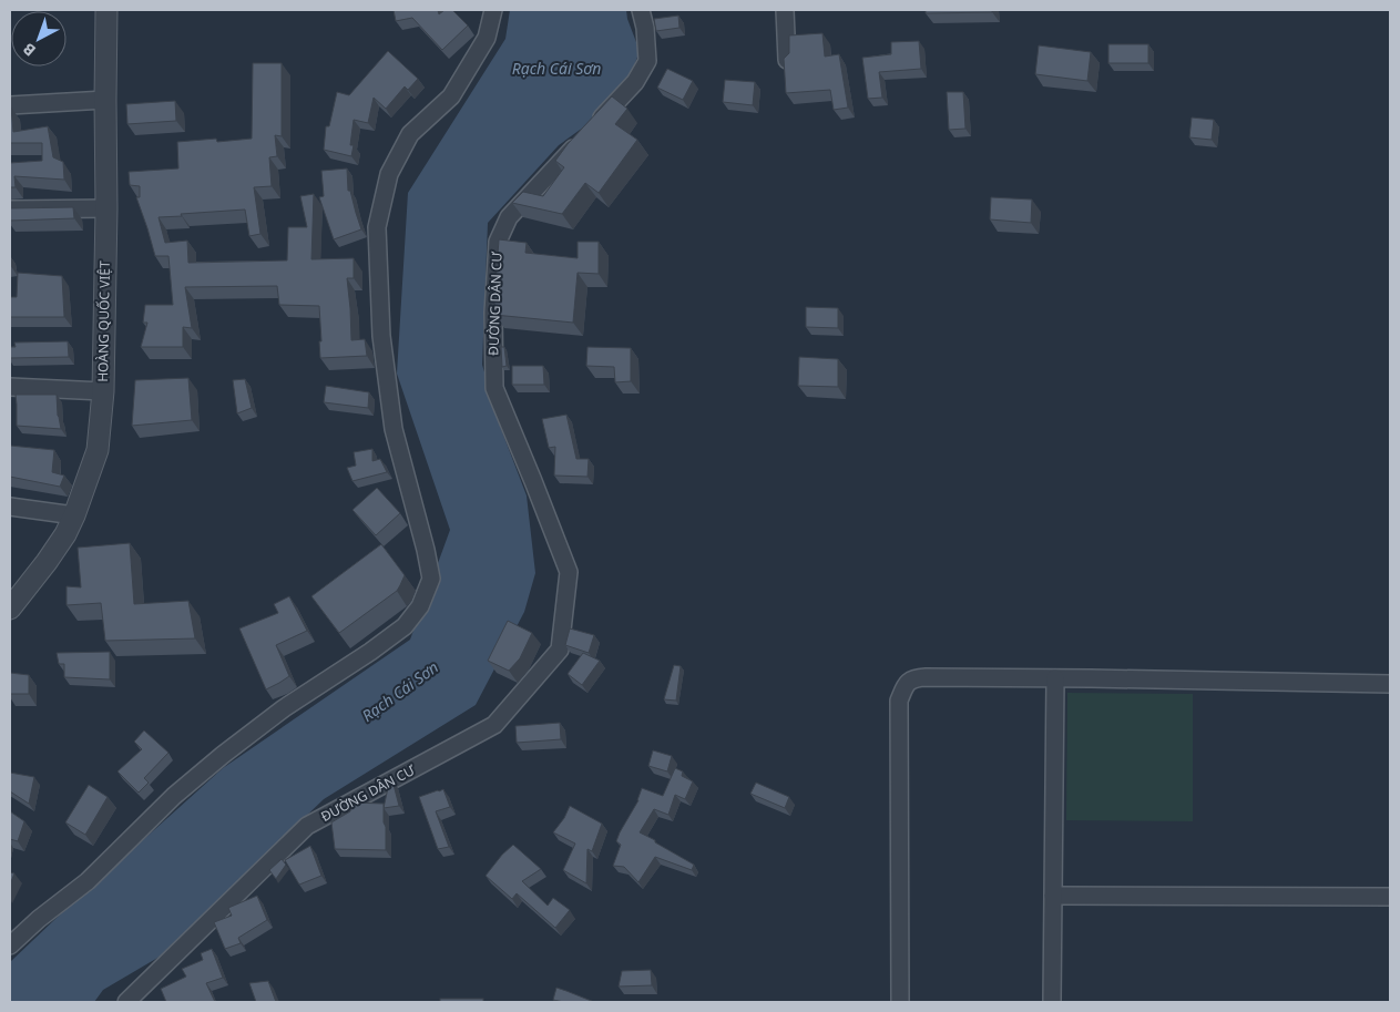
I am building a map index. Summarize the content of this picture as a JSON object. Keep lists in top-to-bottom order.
{
  "streets": {
    "street": ["ĐƯỜNG DÂN CƯ", "HOÀNG QUỐC VIỆT"]
  },
  "water": ["Rạch Cái Sơn"],
  "north": "bottom left"
}
